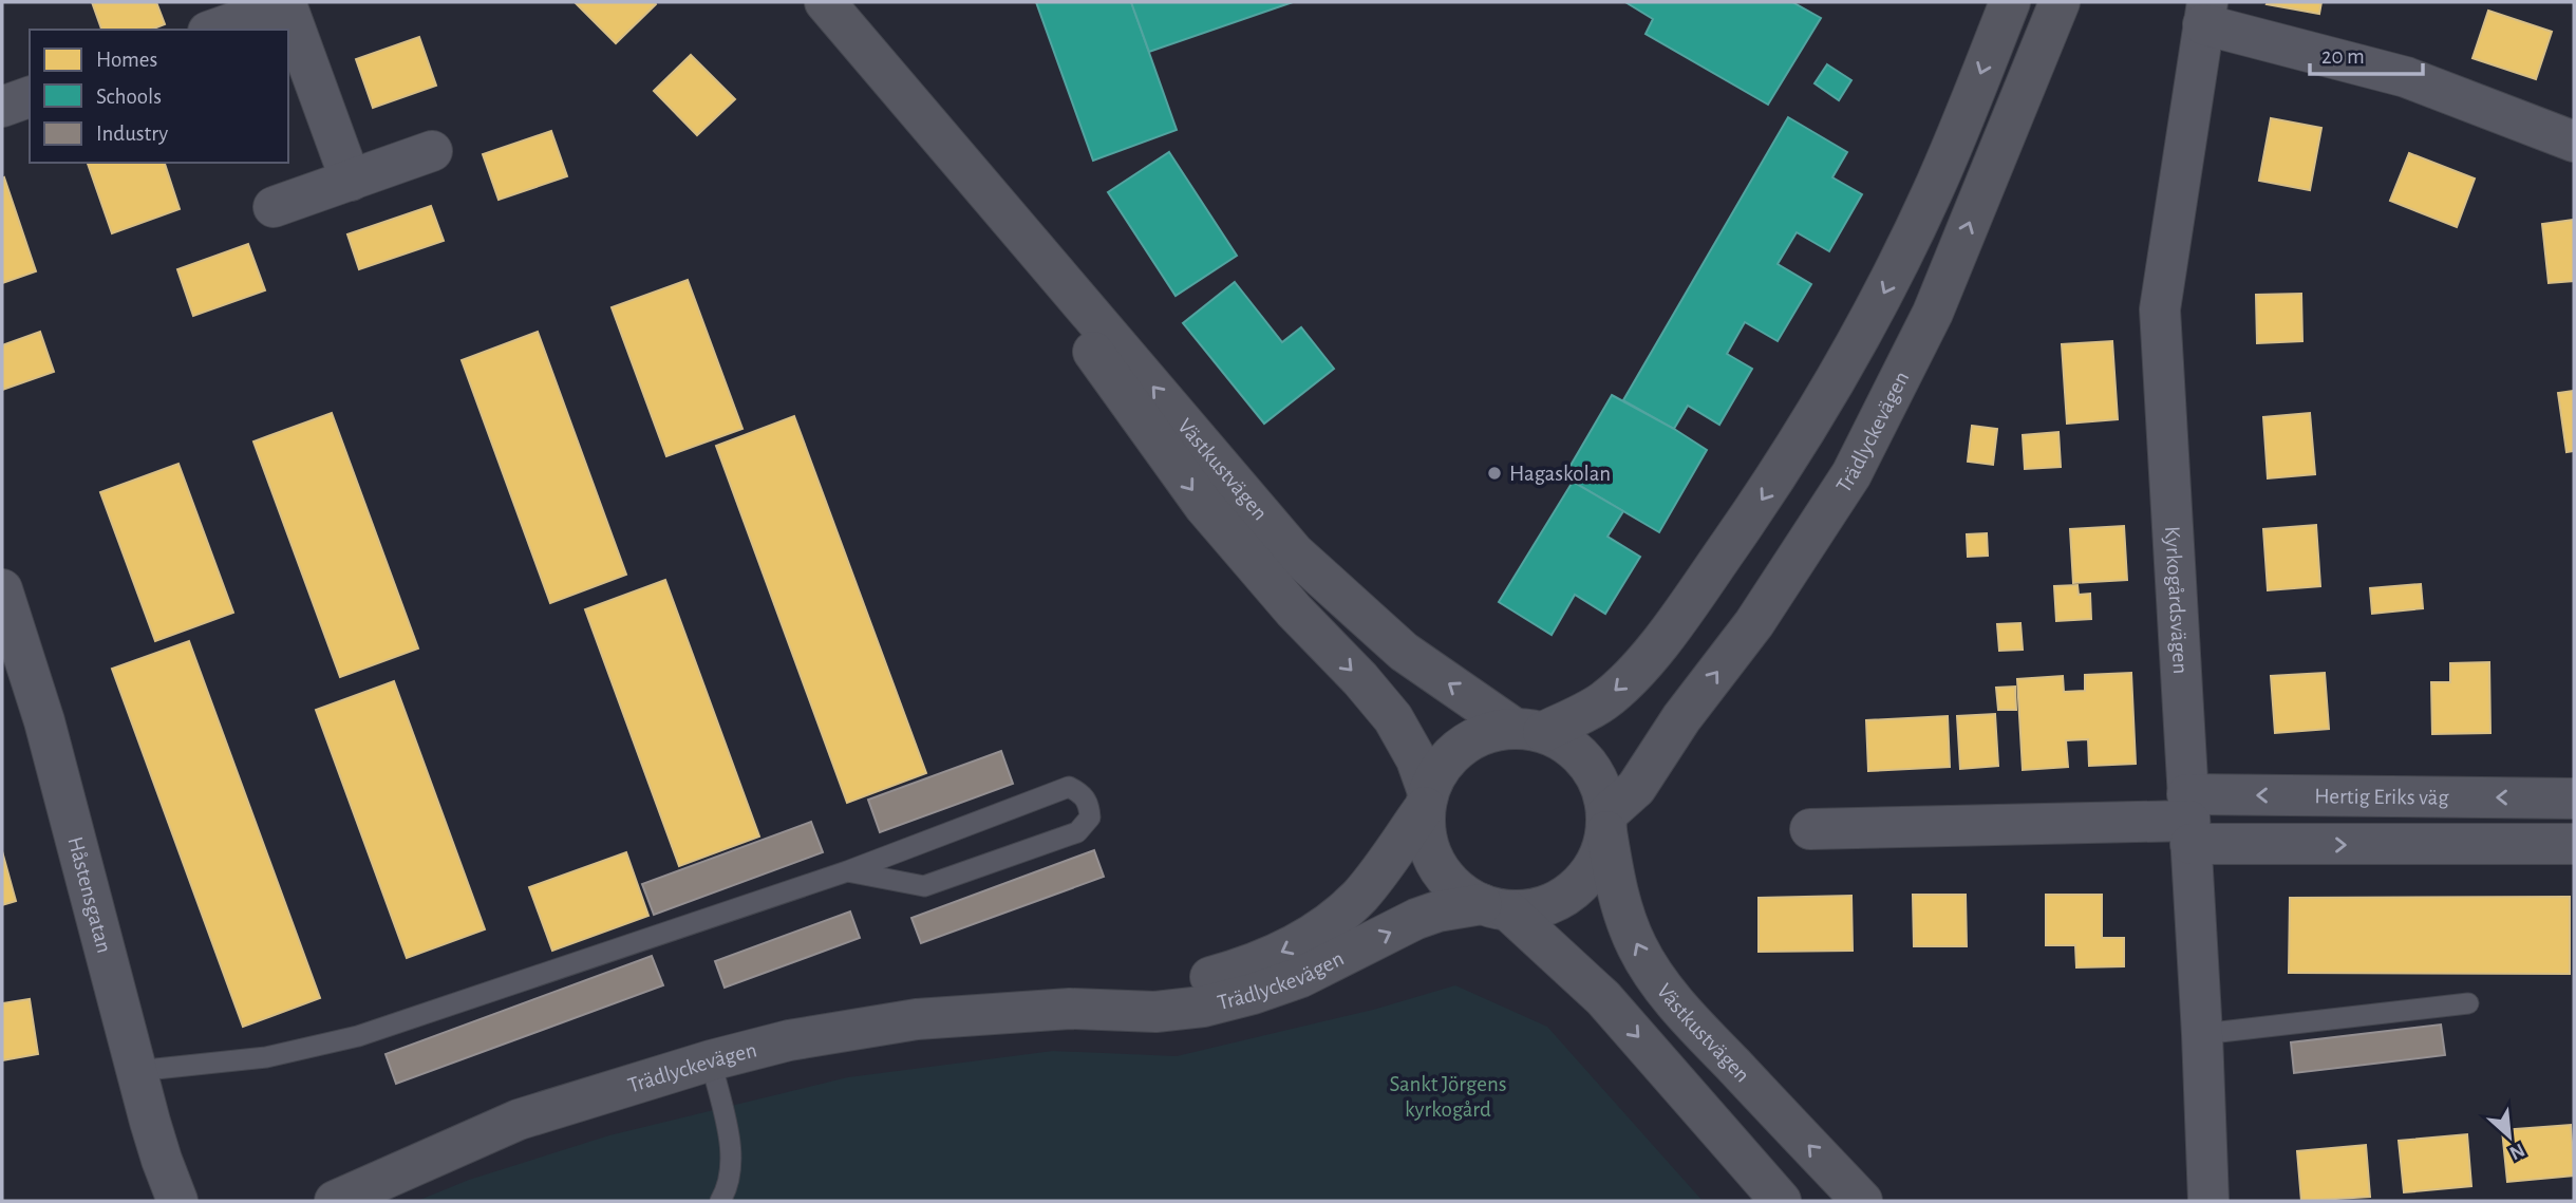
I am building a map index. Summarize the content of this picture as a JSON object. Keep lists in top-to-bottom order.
{
  "streets": {
    "street": [
      "Trädlyckevägen",
      "Västkustvägen",
      "Kyrkogårdsvägen",
      "Hertig Eriks väg",
      "Håstensgatan"
    ]
  },
  "crossings": [
    ["Trädlyckevägen", "Västkustvägen"],
    ["Kyrkogårdsvägen", "Hertig Eriks väg"]
  ],
  "parks": ["Sankt Jörgens kyrkogård"],
  "places": ["Hagaskolan"],
  "legend": ["Homes", "Schools", "Industry"],
  "scale_bar": "20 m",
  "north": "bottom right"
}
